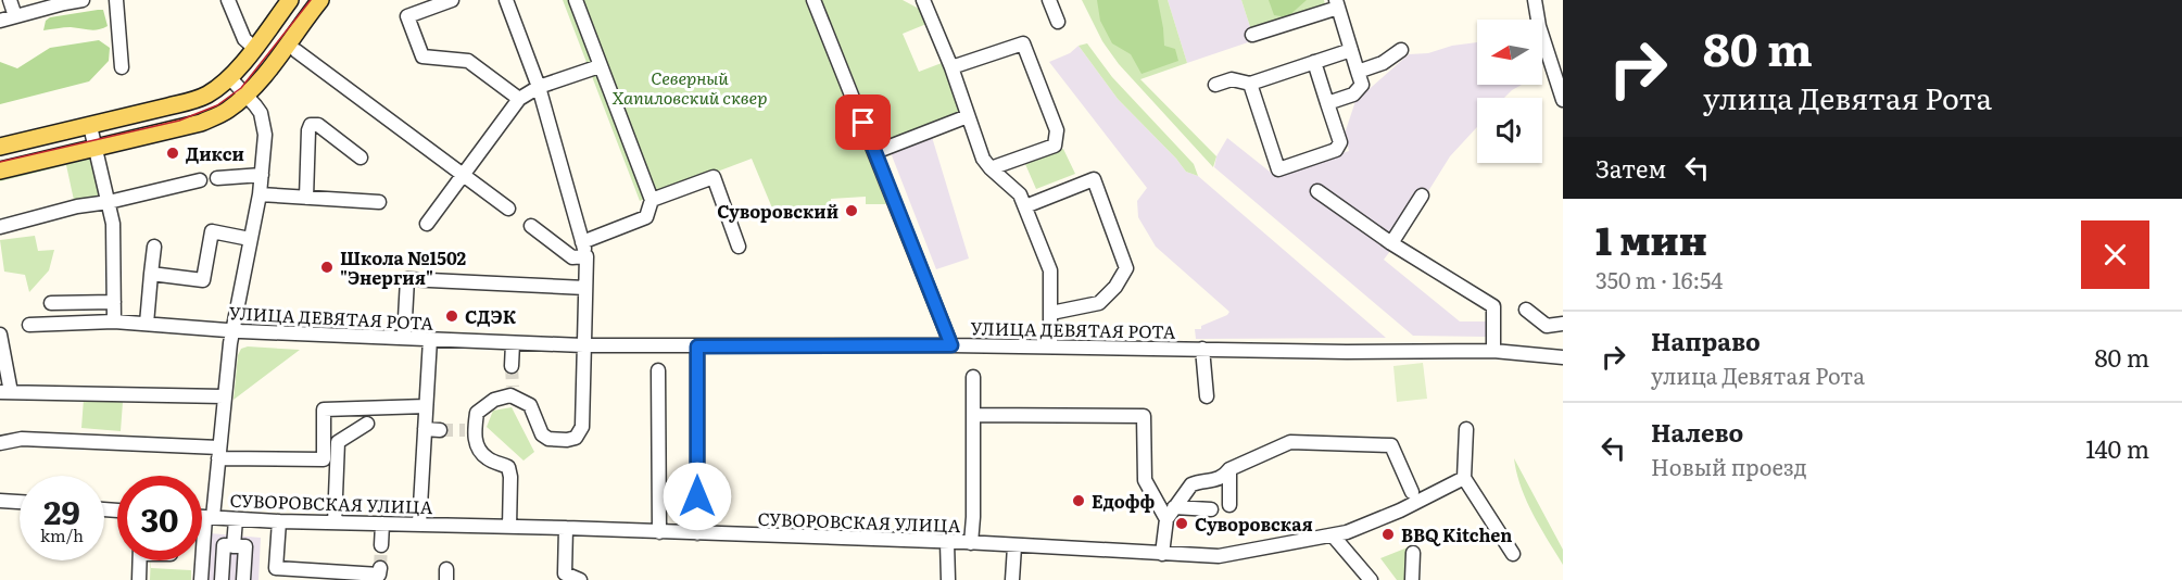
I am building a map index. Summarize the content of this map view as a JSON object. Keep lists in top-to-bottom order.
{
  "streets": {
    "street": ["УЛИЦА ДЕВЯТАЯ РОТА", "СУВОРОВСКАЯ УЛИЦА"]
  },
  "parks": ["Северный Хапиловский сквер"],
  "places": [
    "Дикси",
    "Суворовский",
    "Школа №1502 \"Энергия\"",
    "СДЭК",
    "Едофф",
    "Суворовская",
    "BBQ Kitchen"
  ],
  "north": "left",
  "page": {
    "turn": ["80 m", "улица Девятая Рота"],
    "then": "Затем",
    "heading": ["1 мин", "350 m · 16:54"],
    "list": [
      {
        "name": "Направо",
        "note": "улица Девятая Рота",
        "value": "80 m"
      },
      {
        "name": "Налево",
        "note": "Новый проезд",
        "value": "140 m"
      }
    ],
    "speed": "29 km/h",
    "limit": "30"
  }
}
